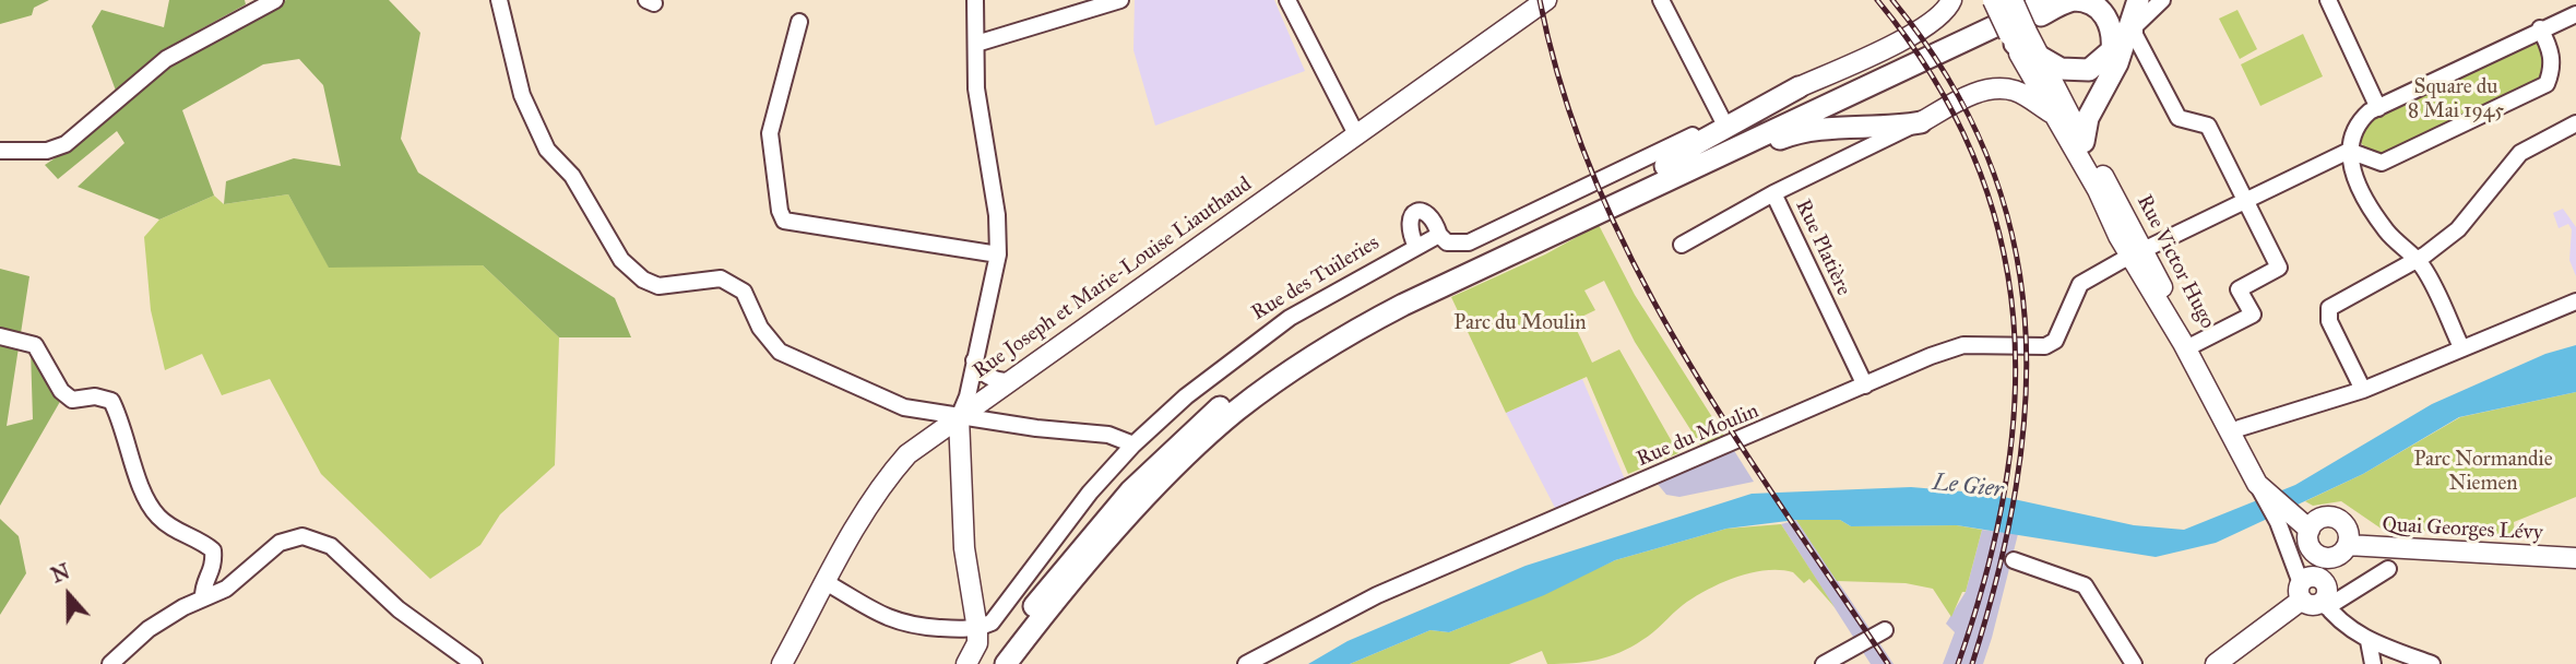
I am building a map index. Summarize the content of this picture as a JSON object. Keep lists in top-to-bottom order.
{
  "streets": {
    "main road": ["Rue Victor Hugo", "Rue Joseph et Marie-Louise Liauthaud", "Quai Georges Lévy"],
    "street": ["Rue Platière", "Rue des Tuileries", "Rue du Moulin"]
  },
  "crossings": [
    ["Rue Platière", "Rue du Moulin"],
    ["Rue Victor Hugo", "Rue du Moulin"],
    ["Rue Victor Hugo", "Quai Georges Lévy"]
  ],
  "water": ["Le Gier"],
  "parks": ["Square du 8 Mai 1945", "Parc du Moulin", "Parc Normandie Niemen"],
  "north": "top"
}
